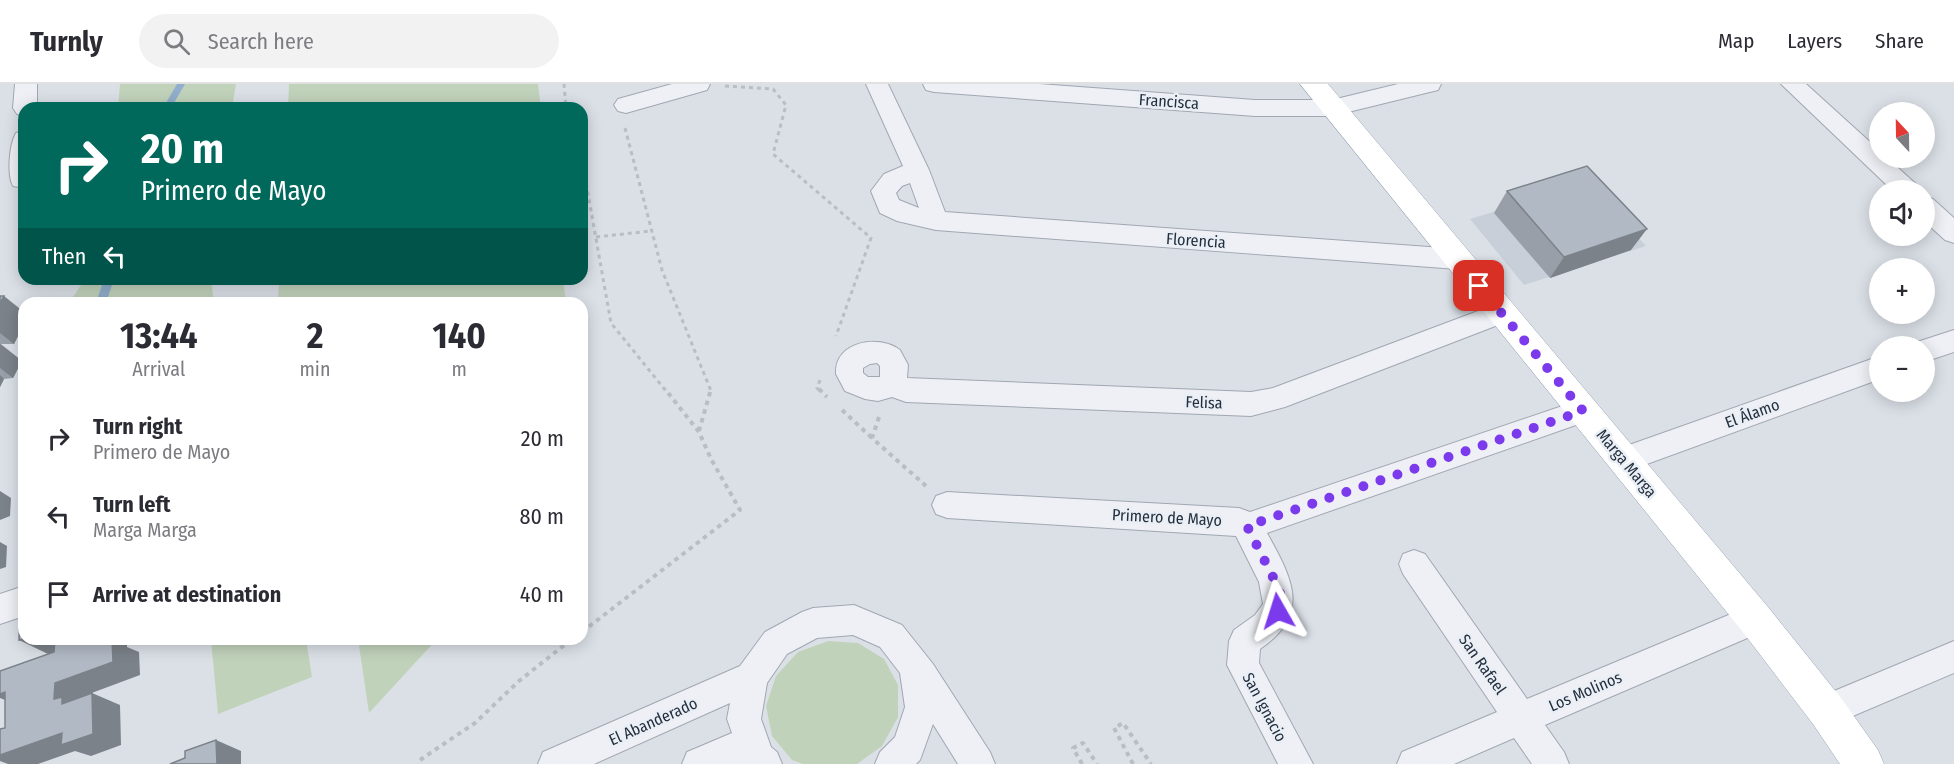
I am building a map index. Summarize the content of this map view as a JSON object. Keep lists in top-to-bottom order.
{
  "streets": {
    "main road": ["Marga Marga"],
    "street": [
      "Francisca",
      "Florencia",
      "Felisa",
      "El Álamo",
      "Primero de Mayo",
      "San Rafael",
      "Los Molinos",
      "San Ignacio",
      "El Abanderado"
    ]
  },
  "crossings": [
    ["Francisca", "Marga Marga"],
    ["Florencia", "Marga Marga"],
    ["Felisa", "Marga Marga"],
    ["El Álamo", "Marga Marga"],
    ["Marga Marga", "Los Molinos"],
    ["Primero de Mayo", "San Ignacio"],
    ["San Rafael", "Los Molinos"]
  ],
  "north": "top",
  "page": {
    "header": "Turnly",
    "search": "Search here",
    "nav": ["Map", "Layers", "Share"],
    "map_buttons": ["+", "−"],
    "turn": ["20 m", "Primero de Mayo"],
    "then": "Then",
    "eta": [
      "13:44",
      "Arrival",
      "2",
      "min",
      "140",
      "m"
    ],
    "list": [
      {
        "name": "Turn right",
        "note": "Primero de Mayo",
        "value": "20 m"
      },
      {
        "name": "Turn left",
        "note": "Marga Marga",
        "value": "80 m"
      },
      {
        "name": "Arrive at destination",
        "value": "40 m"
      }
    ]
  }
}
